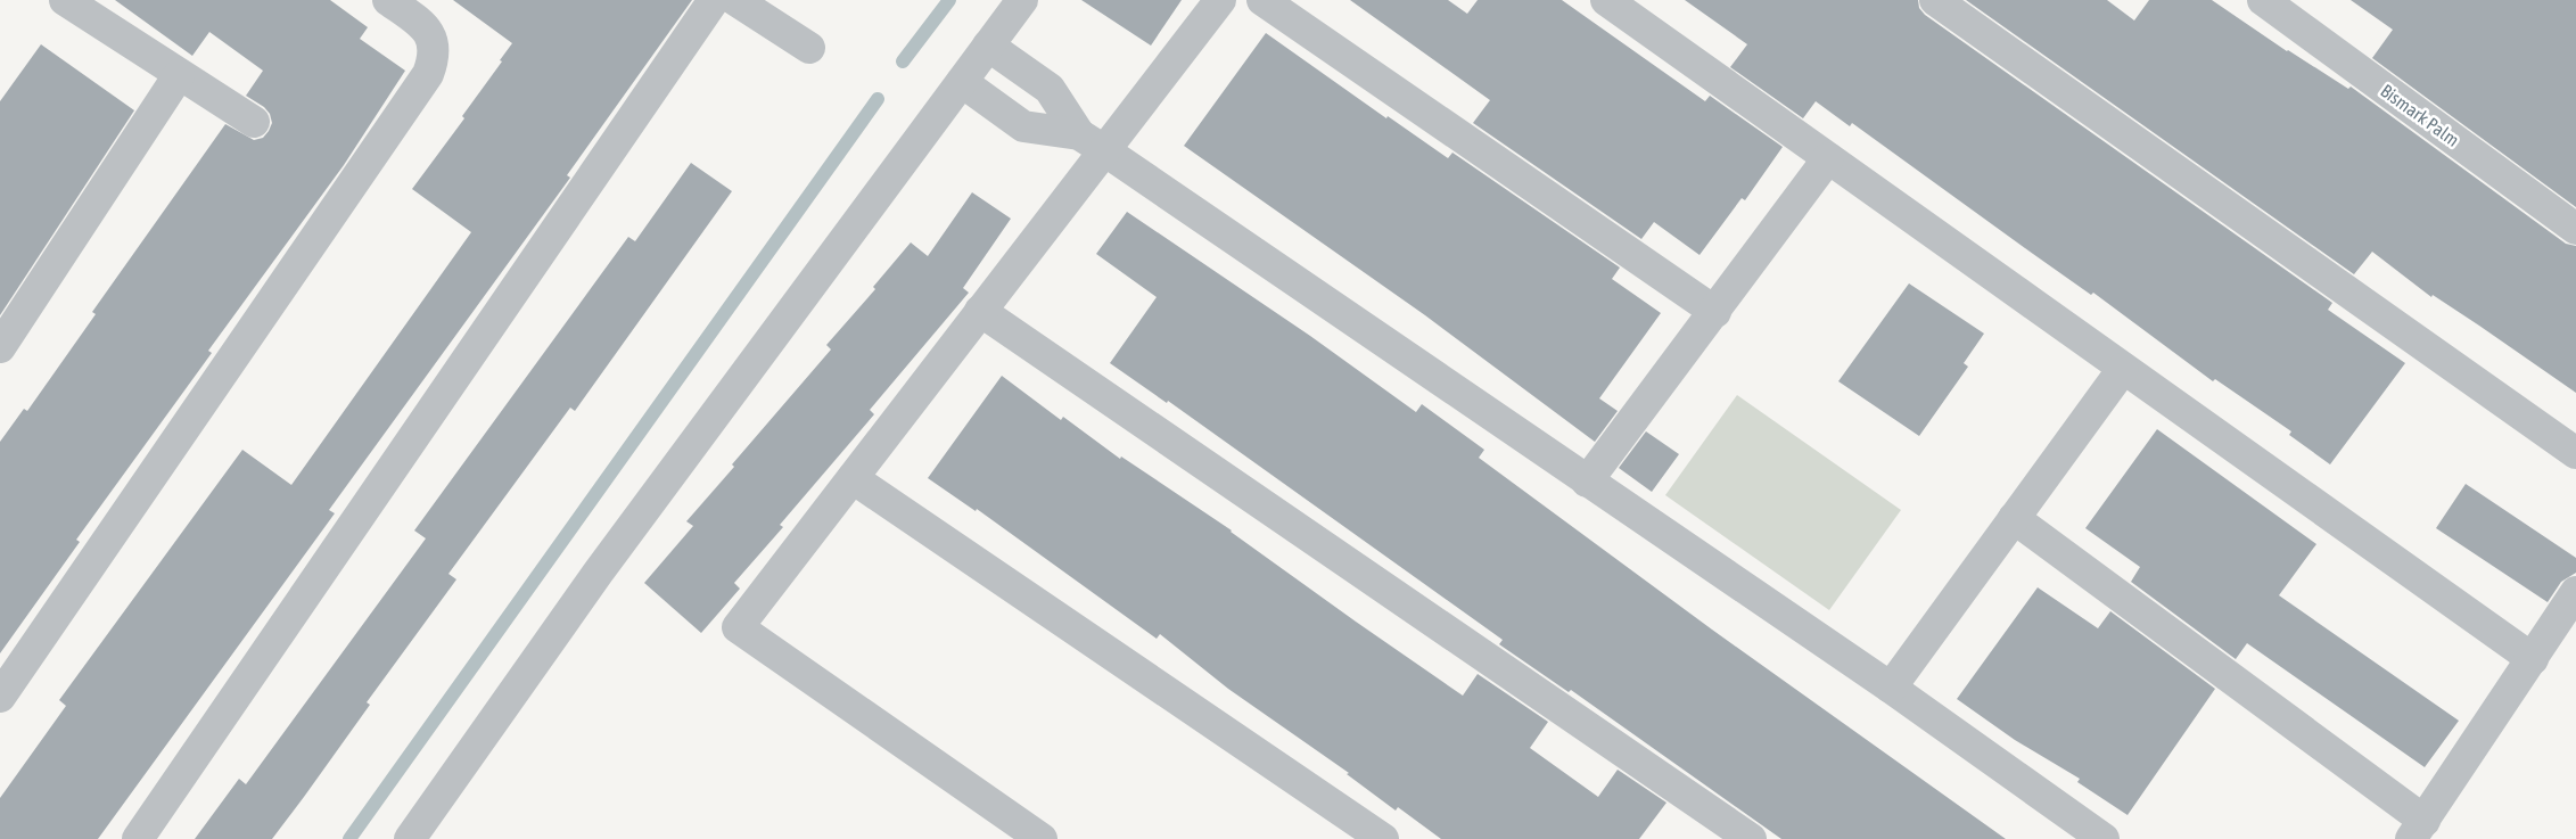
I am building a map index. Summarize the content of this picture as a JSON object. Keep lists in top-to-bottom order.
{
  "streets": {
    "street": ["Bismark Palm"]
  }
}
